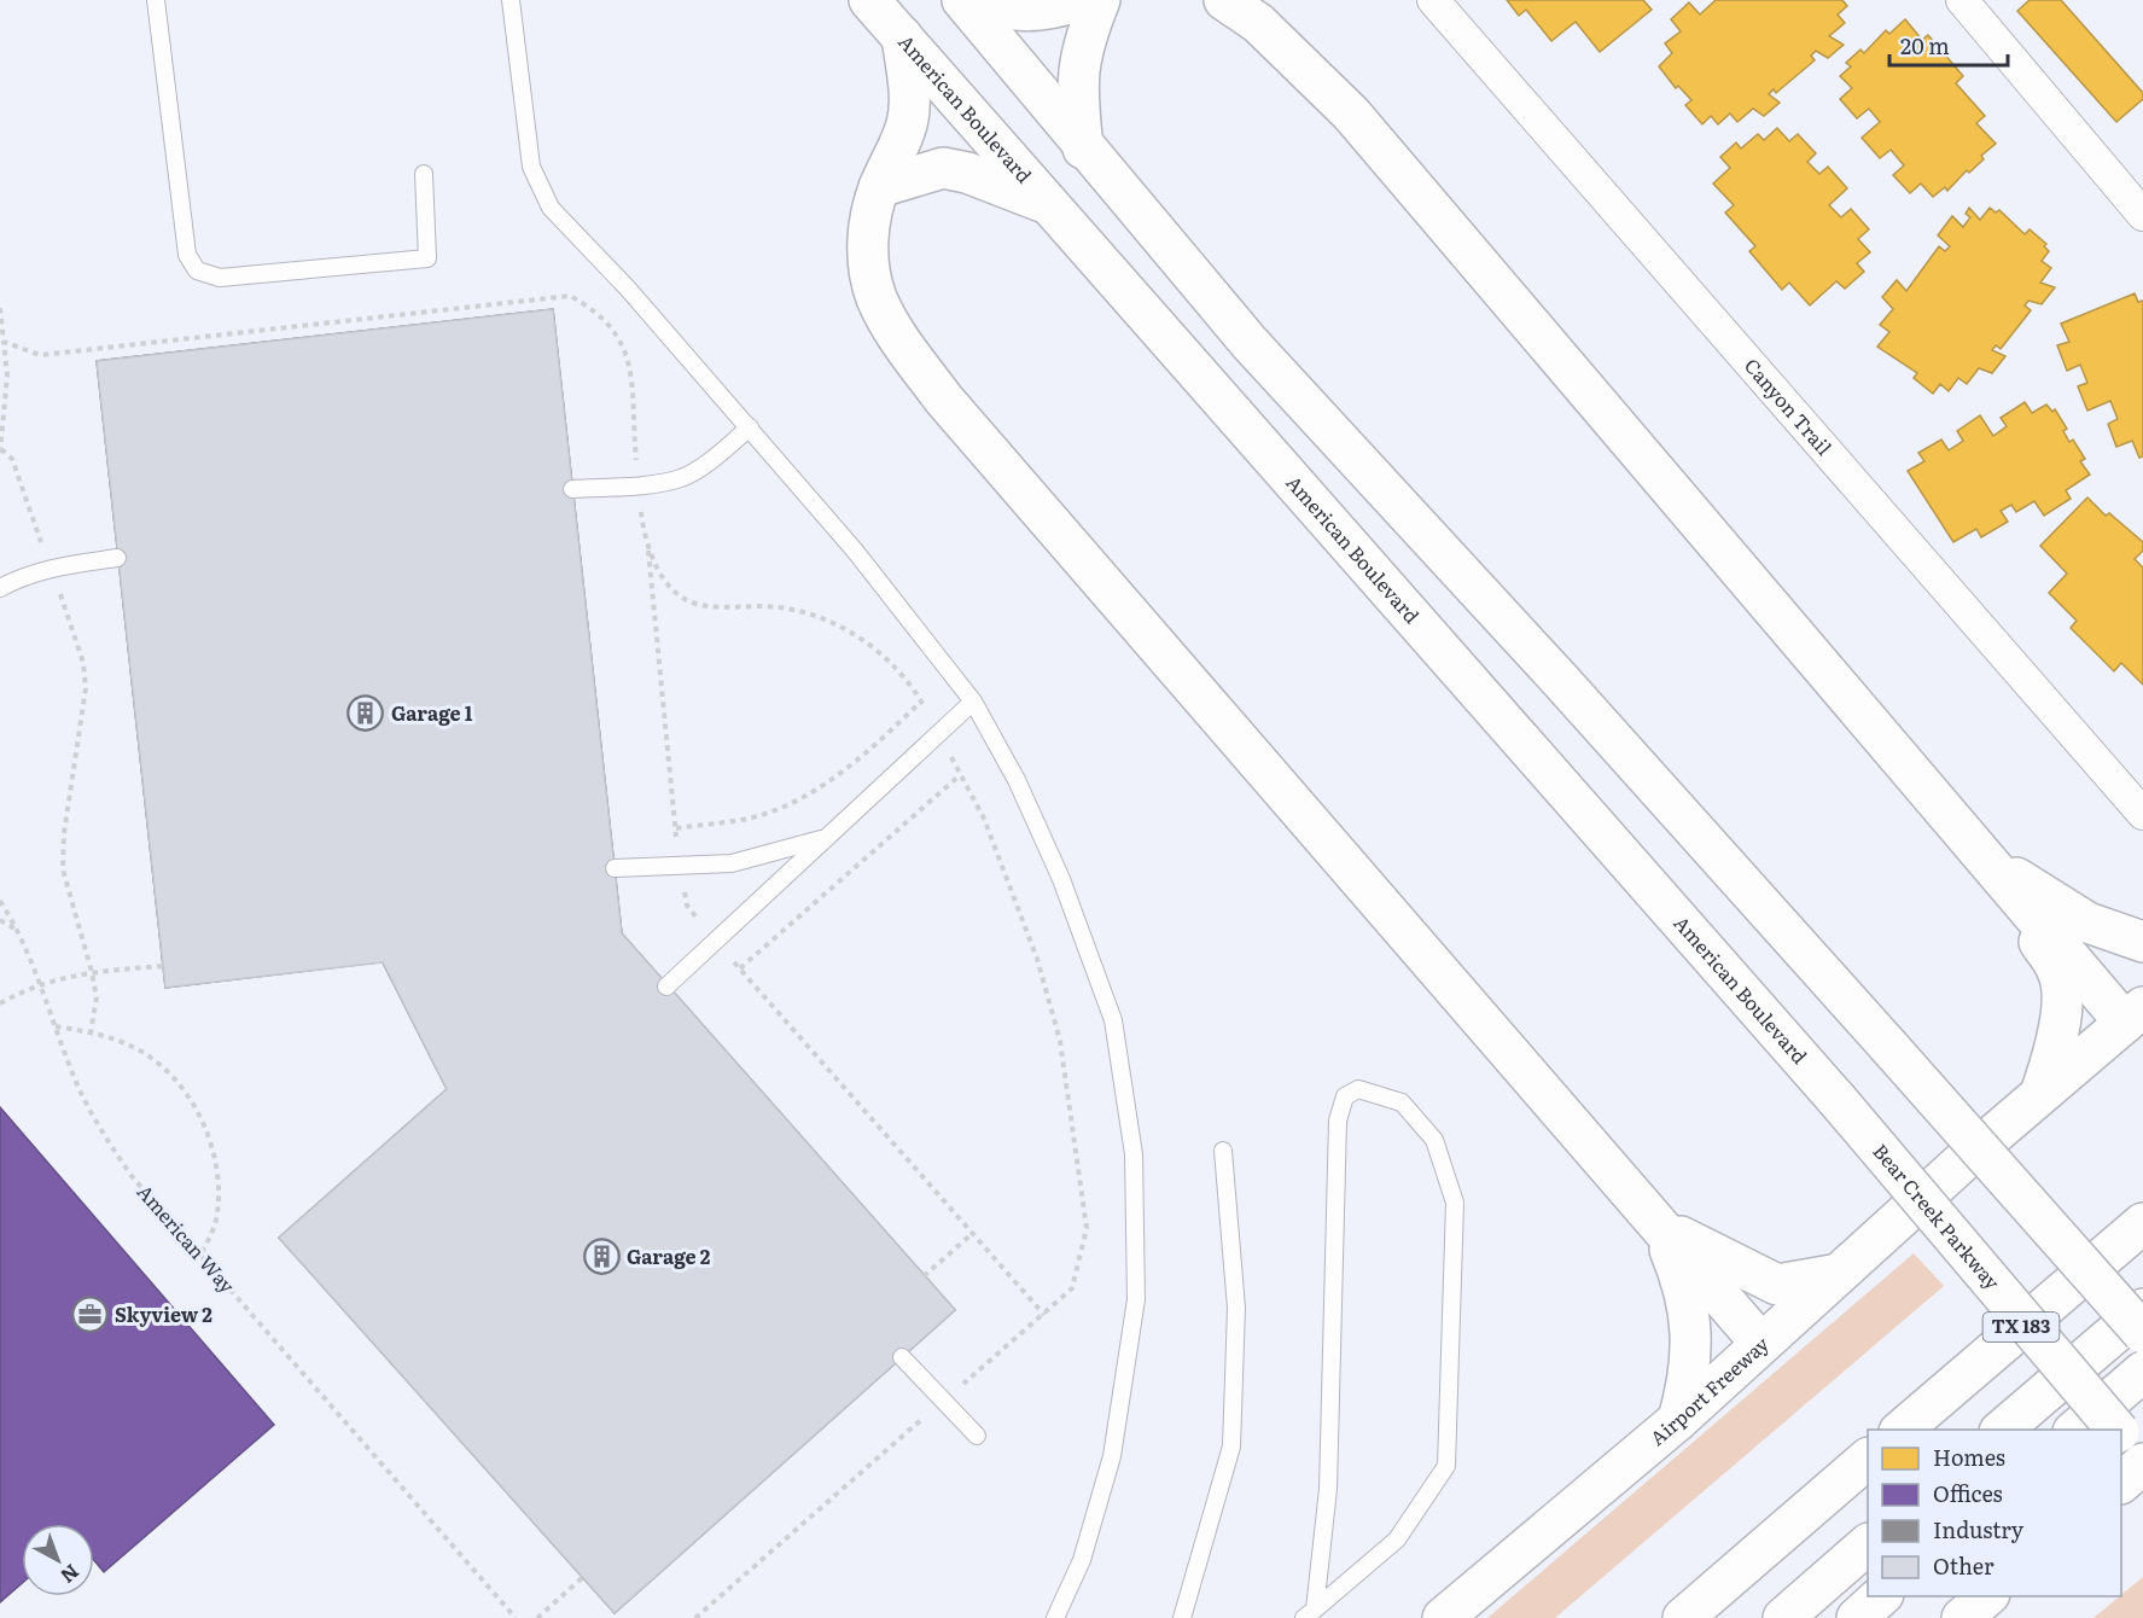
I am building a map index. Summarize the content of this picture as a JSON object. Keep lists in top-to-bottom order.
{
  "streets": {
    "main road": [
      "American Boulevard",
      "Bear Creek Parkway",
      "TX 183",
      "Airport Freeway"
    ],
    "street": ["Canyon Trail"],
    "path": ["American Way"]
  },
  "crossings": [
    ["American Boulevard", "Bear Creek Parkway"]
  ],
  "places": {
    "building": ["Garage 1", "Garage 2"],
    "office": ["Skyview 2"]
  },
  "legend": [
    "Homes",
    "Offices",
    "Industry",
    "Other"
  ],
  "scale_bar": "20 m",
  "north": "bottom right"
}
